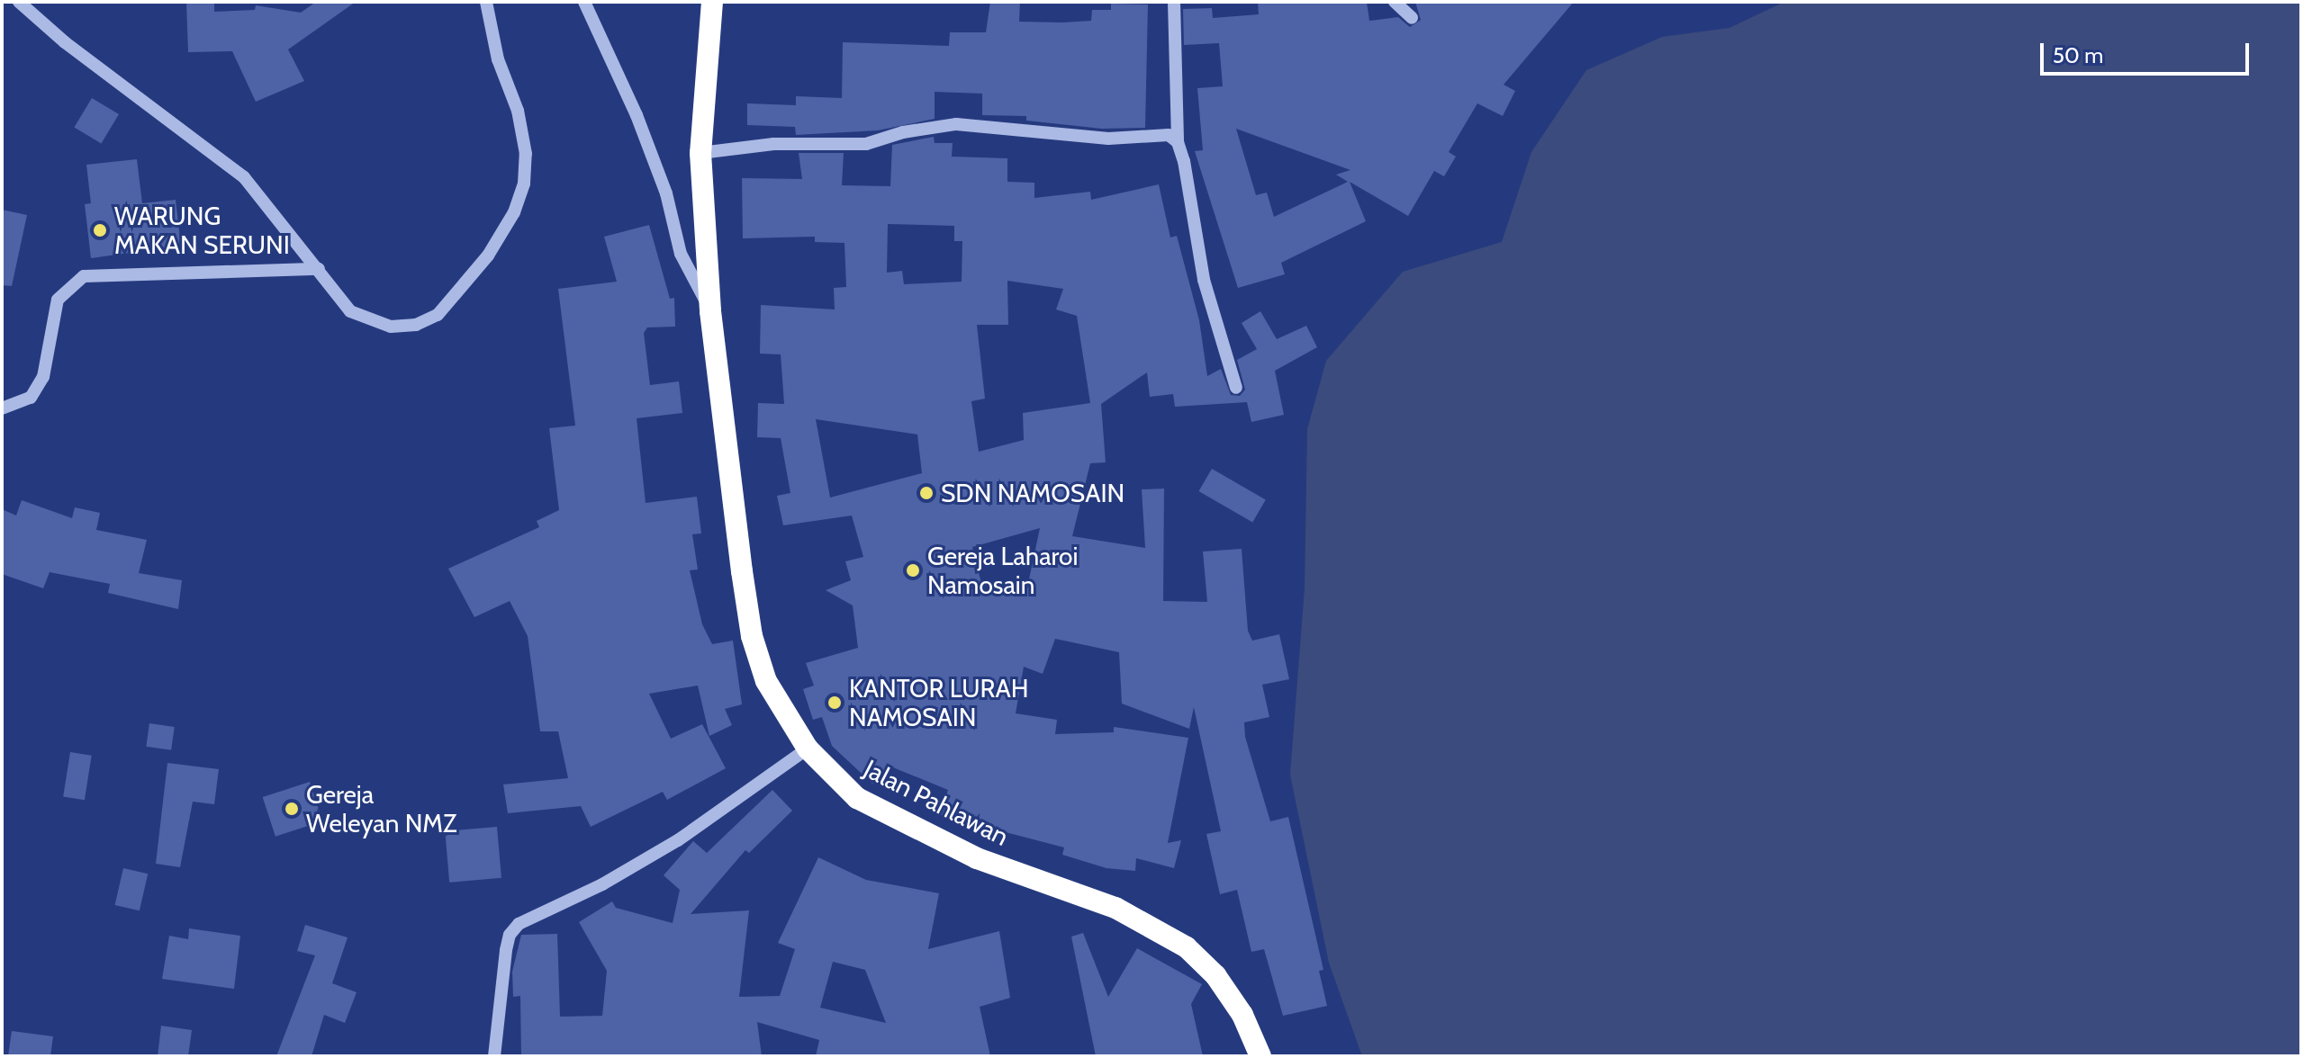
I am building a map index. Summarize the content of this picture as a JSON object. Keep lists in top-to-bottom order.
{
  "streets": {
    "highway": ["Jalan Pahlawan"]
  },
  "places": [
    "WARUNG MAKAN SERUNI",
    "SDN NAMOSAIN",
    "Gereja Laharoi Namosain",
    "KANTOR LURAH NAMOSAIN",
    "Gereja Weleyan NMZ"
  ],
  "scale_bar": "50 m"
}
